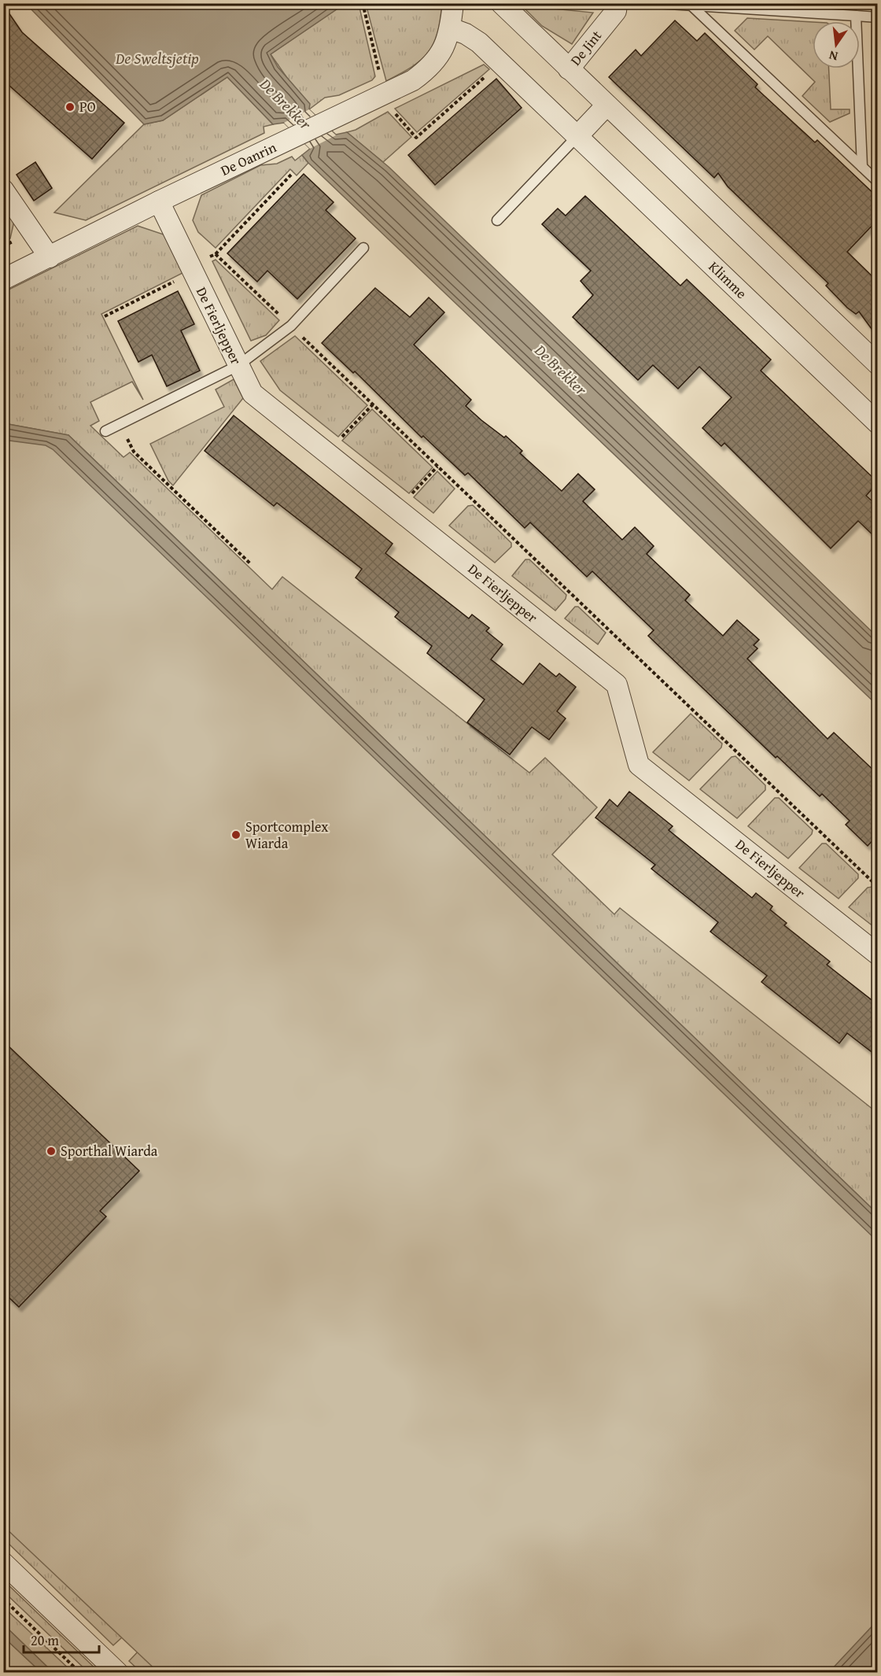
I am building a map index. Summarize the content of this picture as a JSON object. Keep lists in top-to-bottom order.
{
  "streets": {
    "street": [
      "De Jint",
      "De Oanrin",
      "Klimme",
      "De Fierljepper"
    ]
  },
  "crossings": [
    ["De Oanrin", "Klimme"],
    ["De Oanrin", "De Fierljepper"]
  ],
  "water": ["De Sweltsjetip", "De Brekker"],
  "places": ["PO", "Sportcomplex Wiarda", "Sporthal Wiarda"],
  "scale_bar": "20 m",
  "north": "bottom"
}
